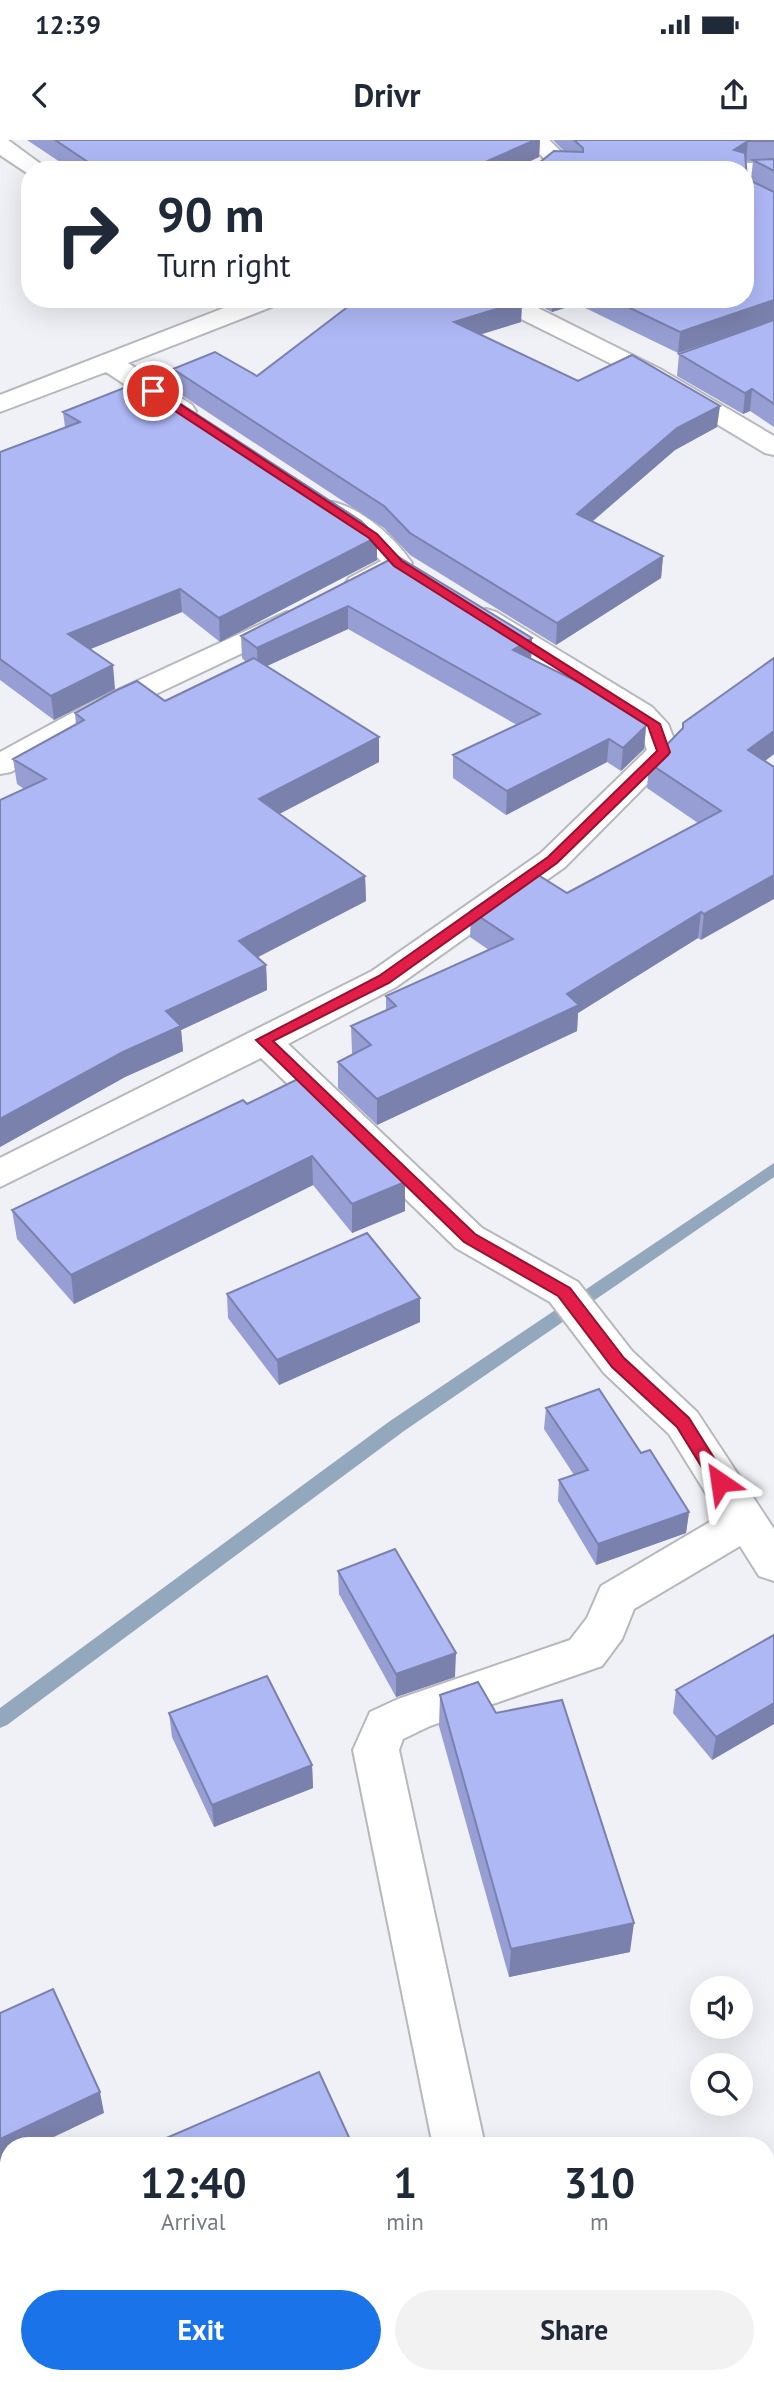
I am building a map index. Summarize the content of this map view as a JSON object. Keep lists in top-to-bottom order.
{
  "page": {
    "status": "12:39",
    "header": "Drivr",
    "turn": ["90 m", "Turn right"],
    "eta": [
      "12:40",
      "Arrival",
      "1",
      "min",
      "310",
      "m"
    ],
    "buttons": ["Exit", "Share"]
  }
}
